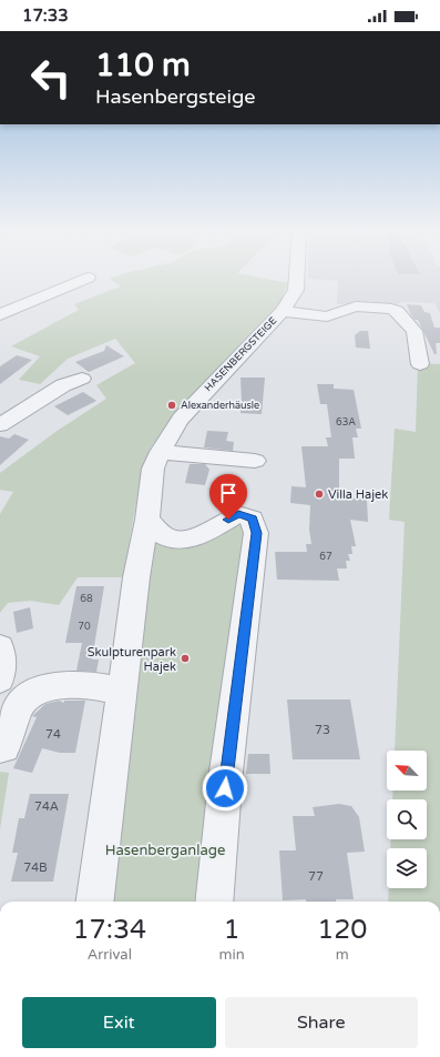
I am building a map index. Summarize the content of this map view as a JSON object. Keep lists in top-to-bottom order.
{
  "streets": {
    "street": ["HASENBERGSTEIGE"]
  },
  "parks": ["Hasenberganlage"],
  "places": ["Alexanderhäusle", "Villa Hajek", "Skulpturenpark Hajek"],
  "house_numbers": [
    "63A",
    "67",
    "68",
    "70",
    "73",
    "74",
    "74A",
    "74B",
    "77"
  ],
  "north": "top left",
  "page": {
    "status": "17:33",
    "turn": ["110 m", "Hasenbergsteige"],
    "eta": [
      "17:34",
      "Arrival",
      "1",
      "min",
      "120",
      "m"
    ],
    "buttons": ["Exit", "Share"]
  }
}
